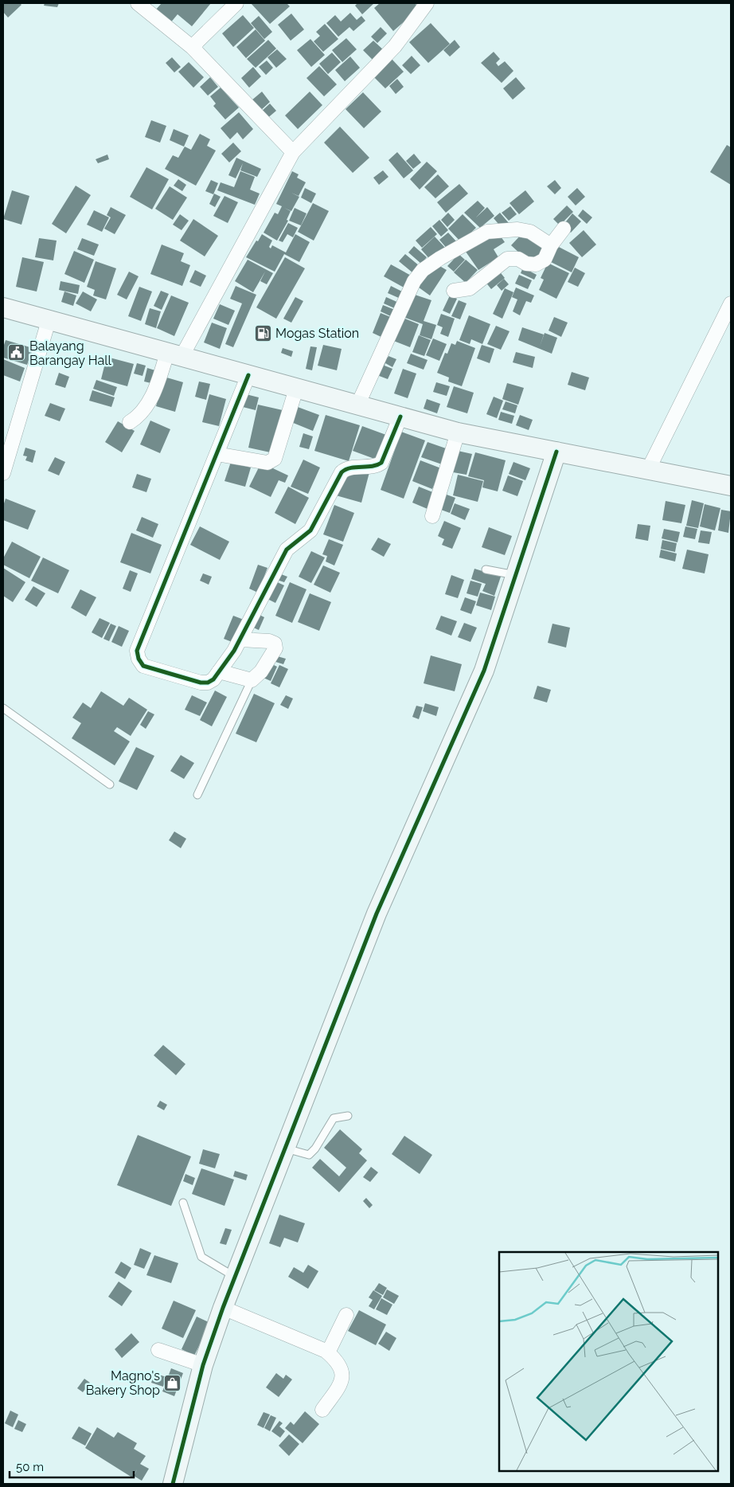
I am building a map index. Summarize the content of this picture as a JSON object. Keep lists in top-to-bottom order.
{
  "places": {
    "fuel station": ["Mogas Station"],
    "public building": ["Balayang Barangay Hall"],
    "shop": ["Magno's Bakery Shop"]
  },
  "scale_bar": "50 m"
}
